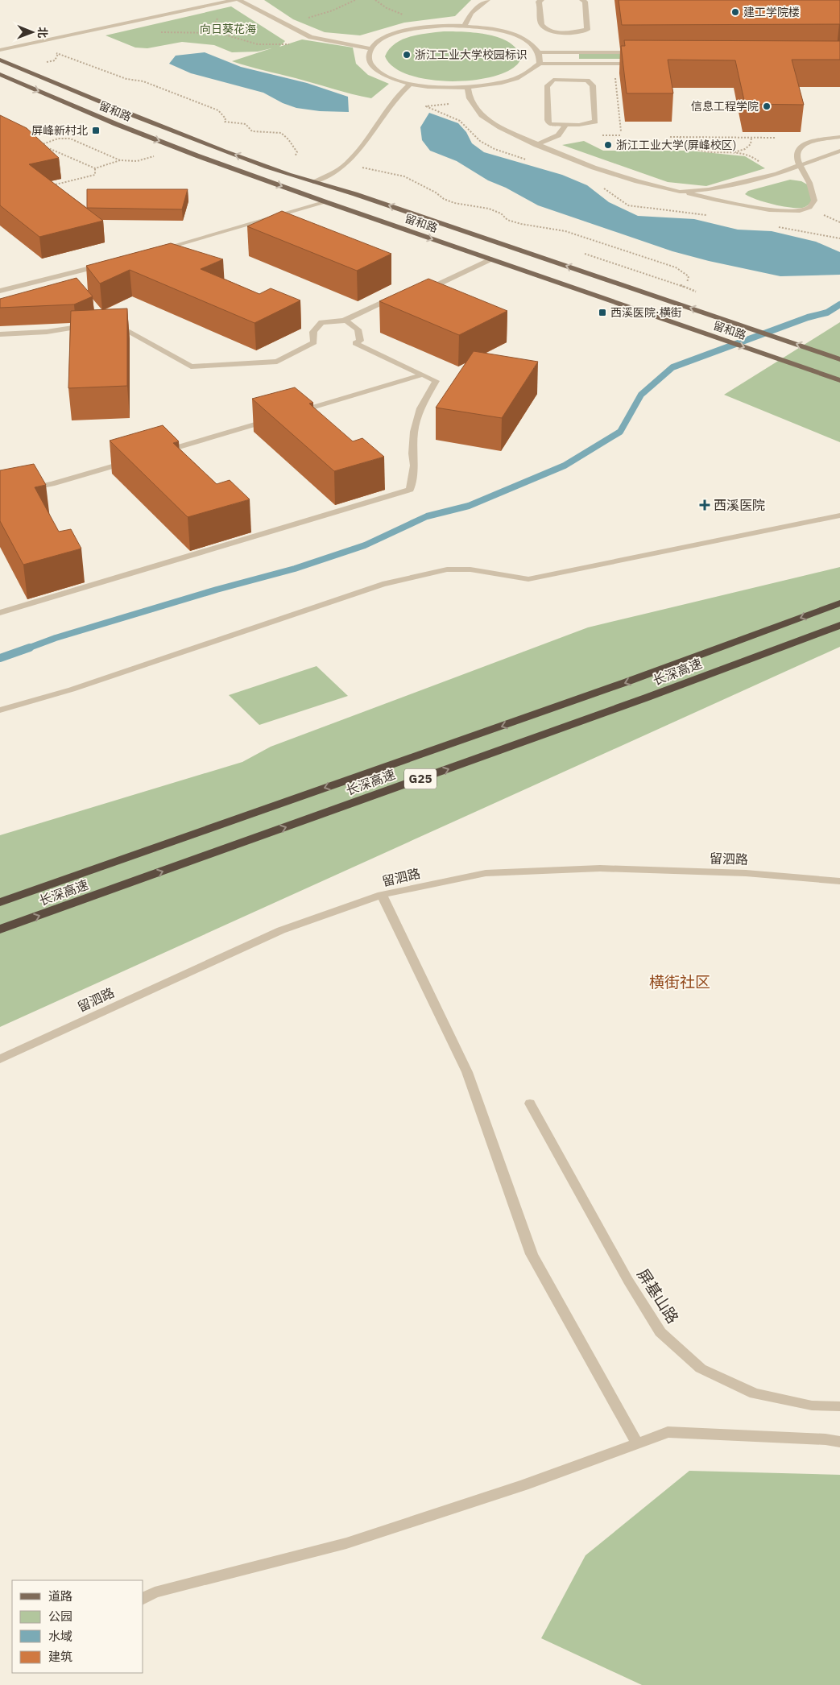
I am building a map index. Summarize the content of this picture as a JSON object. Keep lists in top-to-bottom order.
{
  "streets": {
    "highway": ["长深高速", "G25"],
    "main road": ["留和路"],
    "street": ["留泗路", "屏基山路"]
  },
  "districts": ["横街社区"],
  "parks": ["向日葵花海"],
  "places": {
    "other": [
      "建工学院楼",
      "浙江工业大学校园标识",
      "信息工程学院",
      "浙江工业大学(屏峰校区)"
    ],
    "transit": ["屏峰新村北", "西溪医院·横街"],
    "health": ["西溪医院"]
  },
  "legend": [
    "道路",
    "公园",
    "水域",
    "建筑"
  ],
  "north": "right"
}
